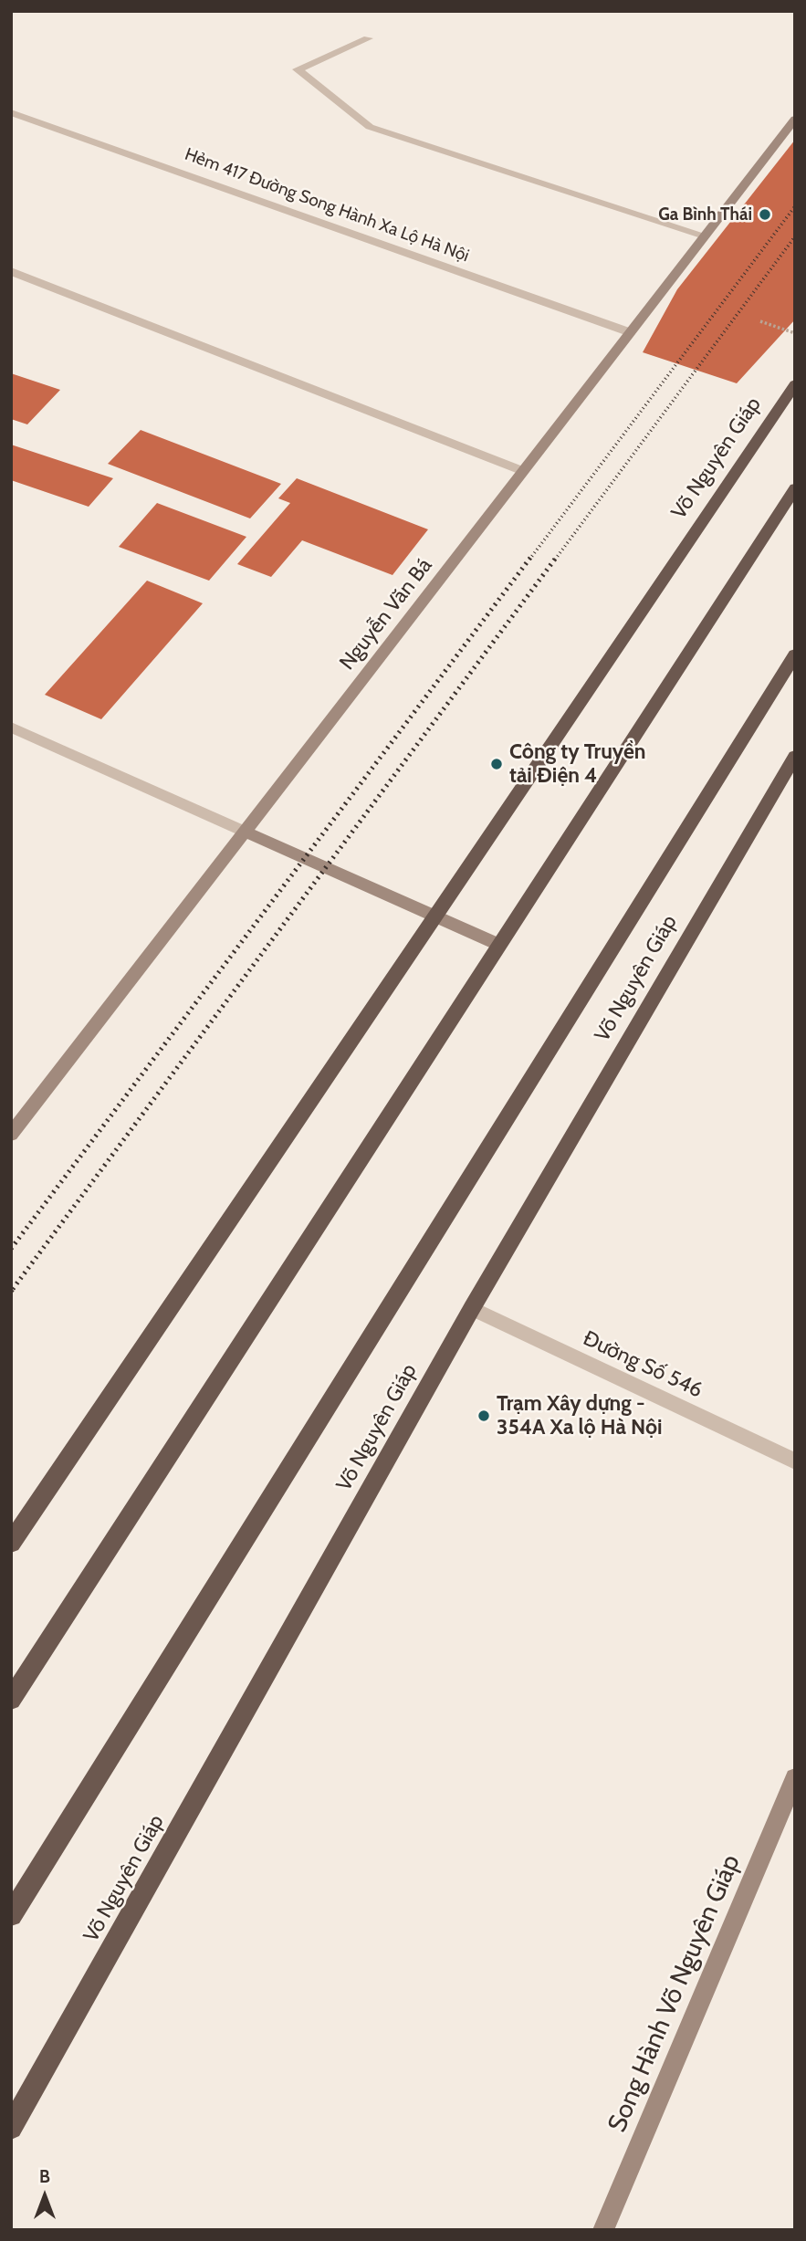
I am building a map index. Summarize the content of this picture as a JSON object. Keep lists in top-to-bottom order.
{
  "streets": {
    "highway": ["Võ Nguyên Giáp"],
    "main road": ["Nguyễn Văn Bá", "Song Hành Võ Nguyên Giáp"],
    "street": ["Hẻm 417 Đường Song Hành Xa Lộ Hà Nội", "Đường Số 546"]
  },
  "crossings": [
    ["Hẻm 417 Đường Song Hành Xa Lộ Hà Nội", "Nguyễn Văn Bá"],
    ["Võ Nguyên Giáp", "Đường Số 546"]
  ],
  "places": ["Ga Bình Thái", "Công ty Truyền tải Điện 4", "Trạm Xây dựng - 354A Xa lộ Hà Nội"],
  "north": "top"
}
